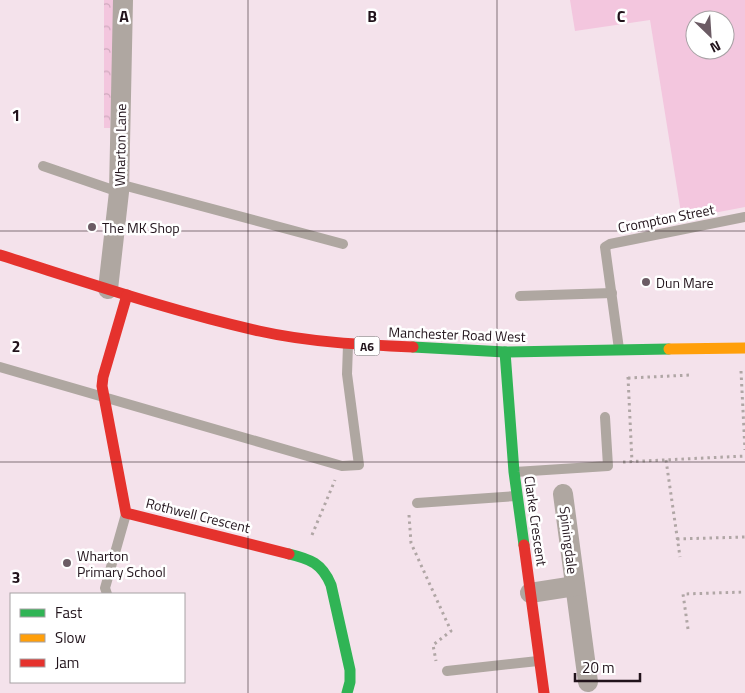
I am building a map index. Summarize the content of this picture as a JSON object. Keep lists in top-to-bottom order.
{
  "streets": {
    "street": [
      "Wharton Lane",
      "Manchester Road West",
      "A6",
      "Rothwell Crescent",
      "Clarke Crescent",
      "Spiningdale"
    ],
    "lane": ["Crompton Street"]
  },
  "crossings": [
    ["Wharton Lane", "Manchester Road West"],
    ["Crompton Street", "Manchester Road West"],
    ["Manchester Road West", "Rothwell Crescent"],
    ["Manchester Road West", "Clarke Crescent"],
    ["Clarke Crescent", "Spiningdale"]
  ],
  "places": ["The MK Shop", "Dun Mare", "Wharton Primary School"],
  "legend": ["Fast", "Slow", "Jam"],
  "scale_bar": "20 m",
  "north": "bottom right",
  "grid": {
    "columns": ["A", "B", "C"],
    "rows": ["1", "2", "3"]
  }
}
